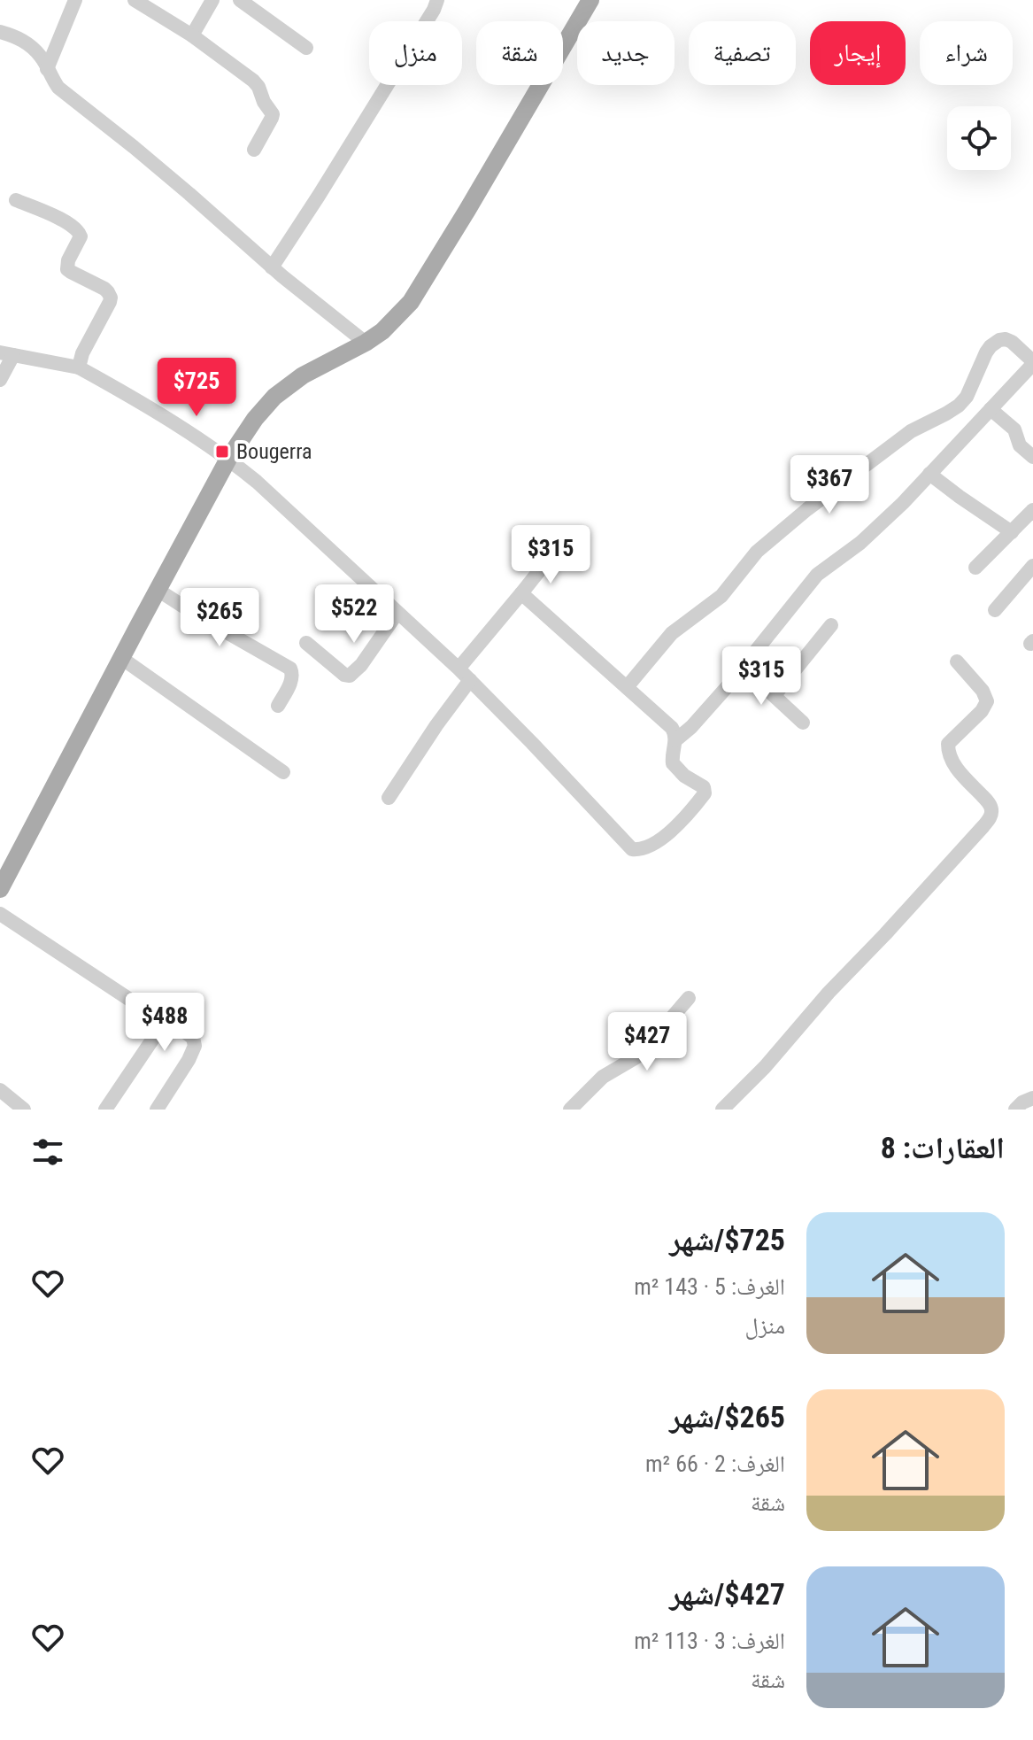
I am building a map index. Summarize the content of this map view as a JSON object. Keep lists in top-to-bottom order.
{
  "places": {
    "transit": ["Bougerra"]
  },
  "page": {
    "chip": [
      "شراء",
      "إيجار",
      "تصفية",
      "جديد",
      "شقة",
      "منزل"
    ],
    "price": [
      "$725",
      "$367",
      "$315",
      "$522",
      "$265",
      "$315",
      "$488",
      "$427"
    ],
    "heading": "العقارات: 8",
    "list": [
      {
        "name": "$725/شهر",
        "note": "الغرف: 5 · 143 m² · منزل"
      },
      {
        "name": "$265/شهر",
        "note": "الغرف: 2 · 66 m² · شقة"
      },
      {
        "name": "$427/شهر",
        "note": "الغرف: 3 · 113 m² · شقة"
      }
    ]
  }
}
